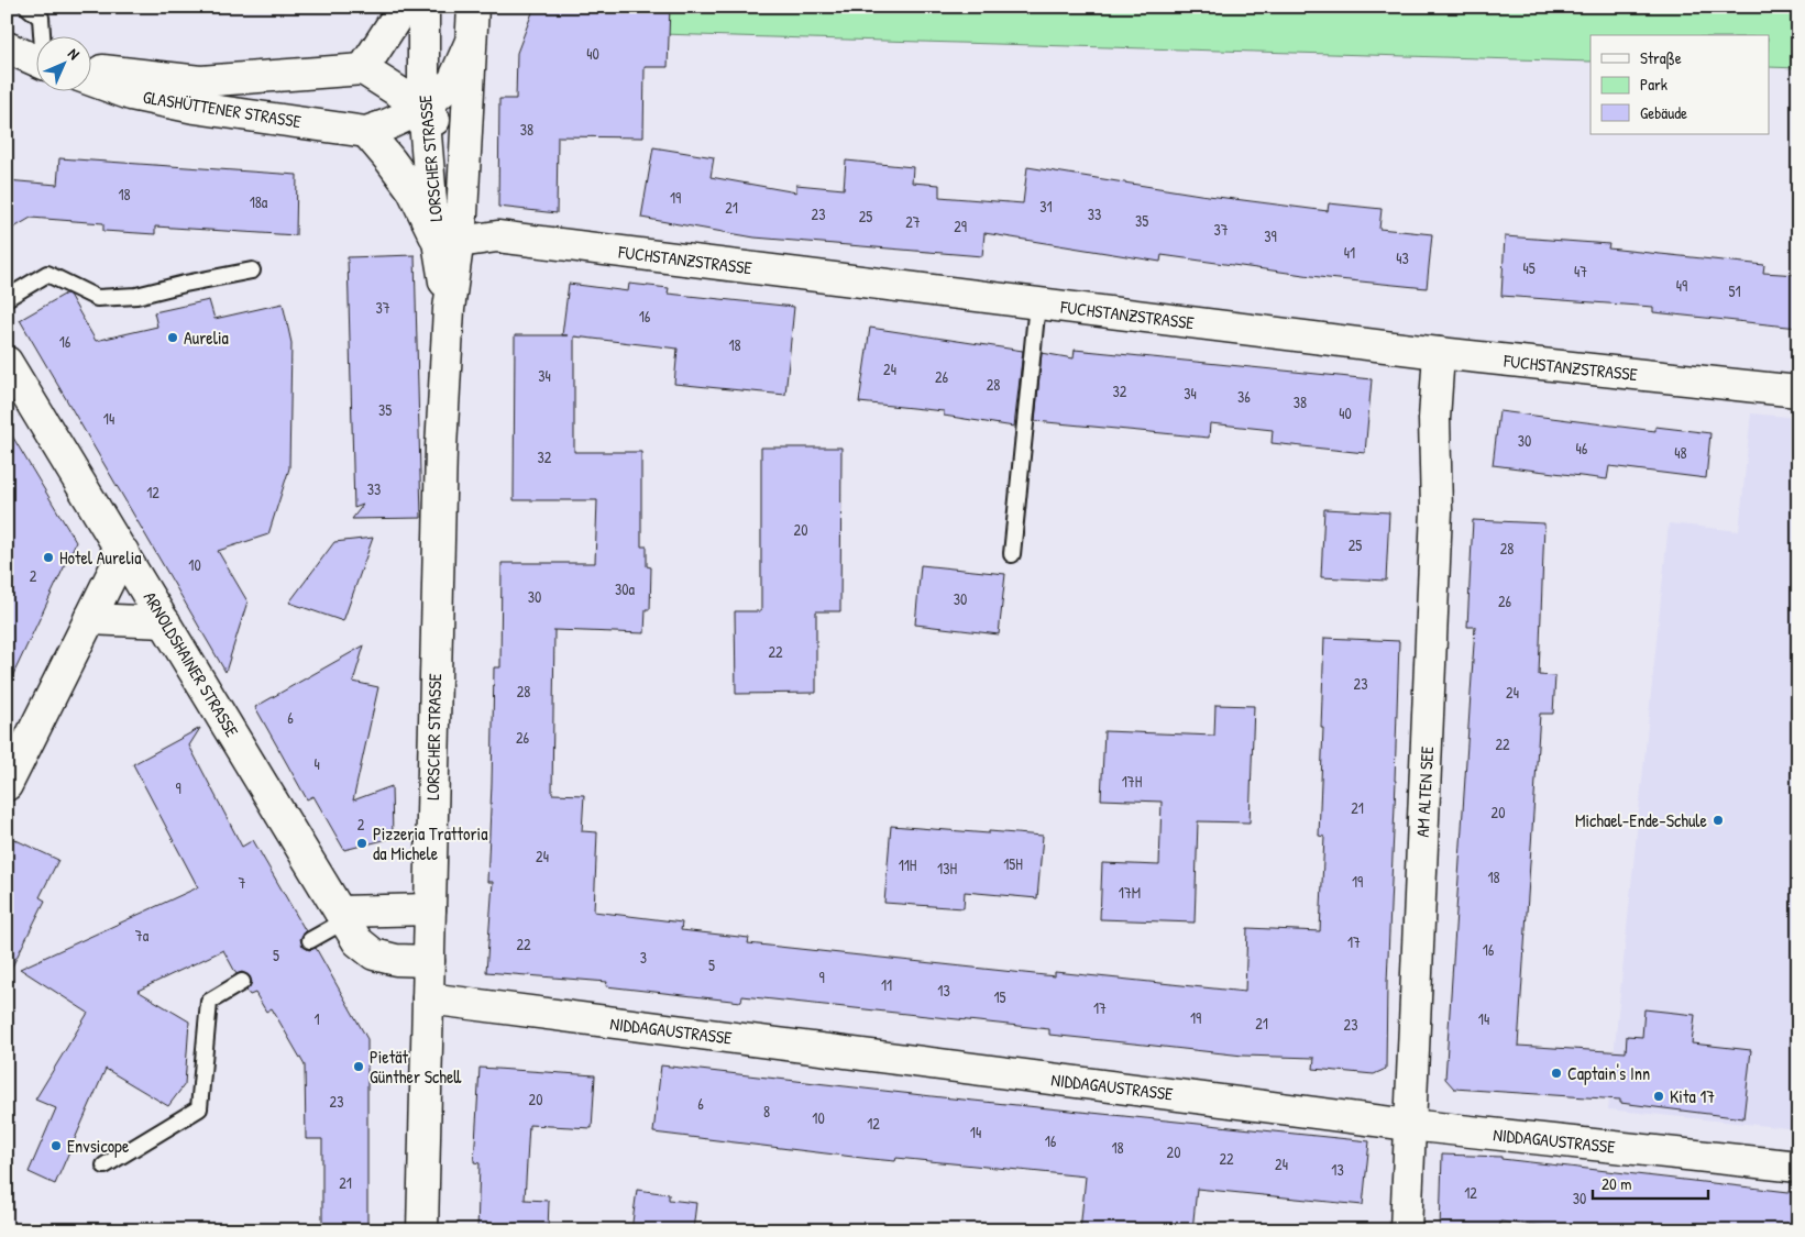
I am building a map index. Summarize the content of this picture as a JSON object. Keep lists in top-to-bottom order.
{
  "streets": {
    "street": [
      "GLASHÜTTENER STRASSE",
      "LORSCHER STRASSE",
      "FUCHSTANZSTRASSE",
      "ARNOLDSHAINER STRASSE",
      "AM ALTEN SEE",
      "NIDDAGAUSTRASSE"
    ]
  },
  "crossings": [
    ["GLASHÜTTENER STRASSE", "LORSCHER STRASSE"],
    ["LORSCHER STRASSE", "FUCHSTANZSTRASSE"],
    ["LORSCHER STRASSE", "ARNOLDSHAINER STRASSE"],
    ["LORSCHER STRASSE", "NIDDAGAUSTRASSE"],
    ["FUCHSTANZSTRASSE", "AM ALTEN SEE"],
    ["AM ALTEN SEE", "NIDDAGAUSTRASSE"]
  ],
  "places": [
    "Aurelia",
    "Hotel Aurelia",
    "Michael-Ende-Schule",
    "Pizzeria Trattoria da Michele",
    "Pietät Günther Schell",
    "Captain's Inn",
    "Kita 17",
    "Envsicope"
  ],
  "house_numbers": [
    "40",
    "38",
    "18",
    "19",
    "18a",
    "31",
    "21",
    "23",
    "33",
    "25",
    "35",
    "27",
    "29",
    "37",
    "39",
    "41",
    "43",
    "45",
    "47",
    "49",
    "51",
    "37",
    "16",
    "16",
    "18",
    "24",
    "34",
    "26",
    "28",
    "32",
    "34",
    "36",
    "38",
    "35",
    "40",
    "14",
    "30",
    "46",
    "48",
    "32",
    "33",
    "12",
    "20",
    "25",
    "28",
    "10",
    "2",
    "30a",
    "30",
    "30",
    "26",
    "22",
    "23",
    "28",
    "24",
    "6",
    "26",
    "22",
    "4",
    "17H",
    "9",
    "21",
    "20",
    "2",
    "24",
    "15H",
    "11H",
    "13H",
    "18",
    "19",
    "7",
    "17M",
    "7a",
    "17",
    "22",
    "16",
    "5",
    "3",
    "5",
    "9",
    "11",
    "13",
    "15",
    "17",
    "19",
    "1",
    "14",
    "21",
    "23",
    "20",
    "23",
    "6",
    "8",
    "10",
    "12",
    "14",
    "16",
    "18",
    "20",
    "22",
    "24",
    "13",
    "21",
    "12",
    "30"
  ],
  "legend": ["Straße", "Park", "Gebäude"],
  "scale_bar": "20 m",
  "north": "top right"
}
